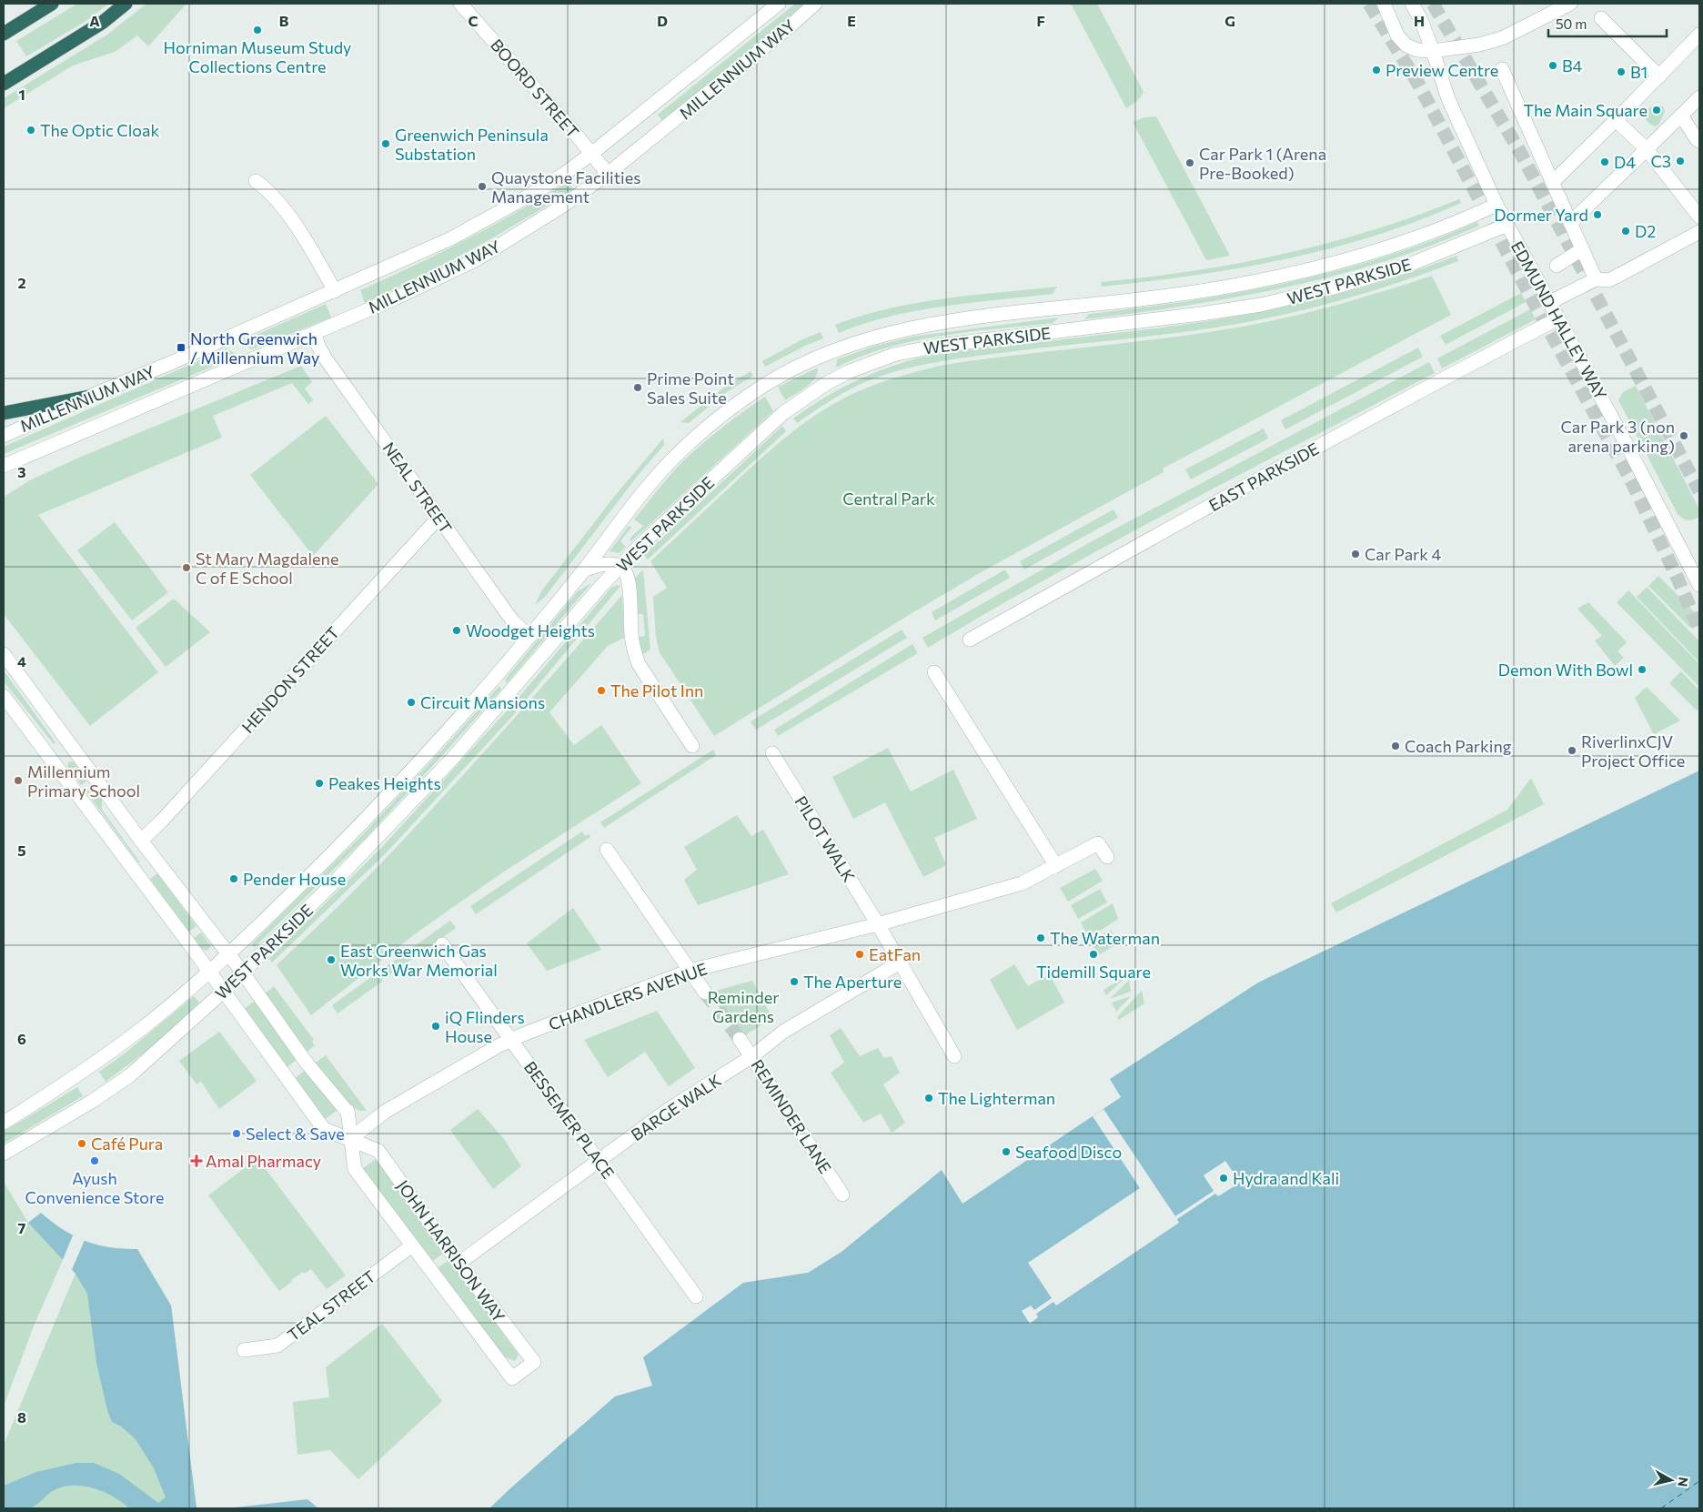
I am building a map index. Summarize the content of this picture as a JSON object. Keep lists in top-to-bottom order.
{
  "streets": {
    "street": [
      "MILLENNIUM WAY",
      "BOORD STREET",
      "WEST PARKSIDE",
      "EDMUND HALLEY WAY",
      "EAST PARKSIDE",
      "NEAL STREET",
      "HENDON STREET",
      "PILOT WALK",
      "CHANDLERS AVENUE",
      "BARGE WALK",
      "REMINDER LANE",
      "BESSEMER PLACE",
      "JOHN HARRISON WAY",
      "TEAL STREET"
    ]
  },
  "crossings": [
    ["MILLENNIUM WAY", "BOORD STREET"],
    ["MILLENNIUM WAY", "NEAL STREET"],
    ["WEST PARKSIDE", "EDMUND HALLEY WAY"],
    ["WEST PARKSIDE", "NEAL STREET"],
    ["WEST PARKSIDE", "JOHN HARRISON WAY"],
    ["EDMUND HALLEY WAY", "EAST PARKSIDE"],
    ["NEAL STREET", "HENDON STREET"],
    ["HENDON STREET", "JOHN HARRISON WAY"],
    ["PILOT WALK", "CHANDLERS AVENUE"],
    ["CHANDLERS AVENUE", "BESSEMER PLACE"],
    ["CHANDLERS AVENUE", "JOHN HARRISON WAY"],
    ["BARGE WALK", "REMINDER LANE"],
    ["BARGE WALK", "BESSEMER PLACE"],
    ["BARGE WALK", "JOHN HARRISON WAY"],
    ["JOHN HARRISON WAY", "TEAL STREET"]
  ],
  "parks": ["Central Park", "Reminder Gardens"],
  "places": {
    "other": [
      "Horniman Museum Study Collections Centre",
      "B4",
      "Preview Centre",
      "B1",
      "The Main Square",
      "The Optic Cloak",
      "Greenwich Peninsula Substation",
      "C3",
      "D4",
      "Car Park 1 (Arena Pre-Booked)",
      "Quaystone Facilities Management",
      "Dormer Yard",
      "D2",
      "Prime Point Sales Suite",
      "Car Park 3 (non arena parking)",
      "Car Park 4",
      "St Mary Magdalene C of E School",
      "Woodget Heights",
      "Demon With Bowl",
      "The Pilot Inn",
      "Circuit Mansions",
      "Coach Parking",
      "RiverlinxCJV Project Office",
      "Millennium Primary School",
      "Peakes Heights",
      "Pender House",
      "The Waterman",
      "EatFan",
      "Tidemill Square",
      "East Greenwich Gas Works War Memorial",
      "The Aperture",
      "iQ Flinders House",
      "The Lighterman",
      "Select & Save",
      "Café Pura",
      "Seafood Disco",
      "Ayush Convenience Store",
      "Hydra and Kali"
    ],
    "transit": ["North Greenwich / Millennium Way"],
    "health": ["Amal Pharmacy"]
  },
  "scale_bar": "50 m",
  "north": "right",
  "grid": {
    "columns": [
      "A",
      "B",
      "C",
      "D",
      "E",
      "F",
      "G",
      "H"
    ],
    "rows": [
      "1",
      "2",
      "3",
      "4",
      "5",
      "6",
      "7",
      "8"
    ]
  }
}
